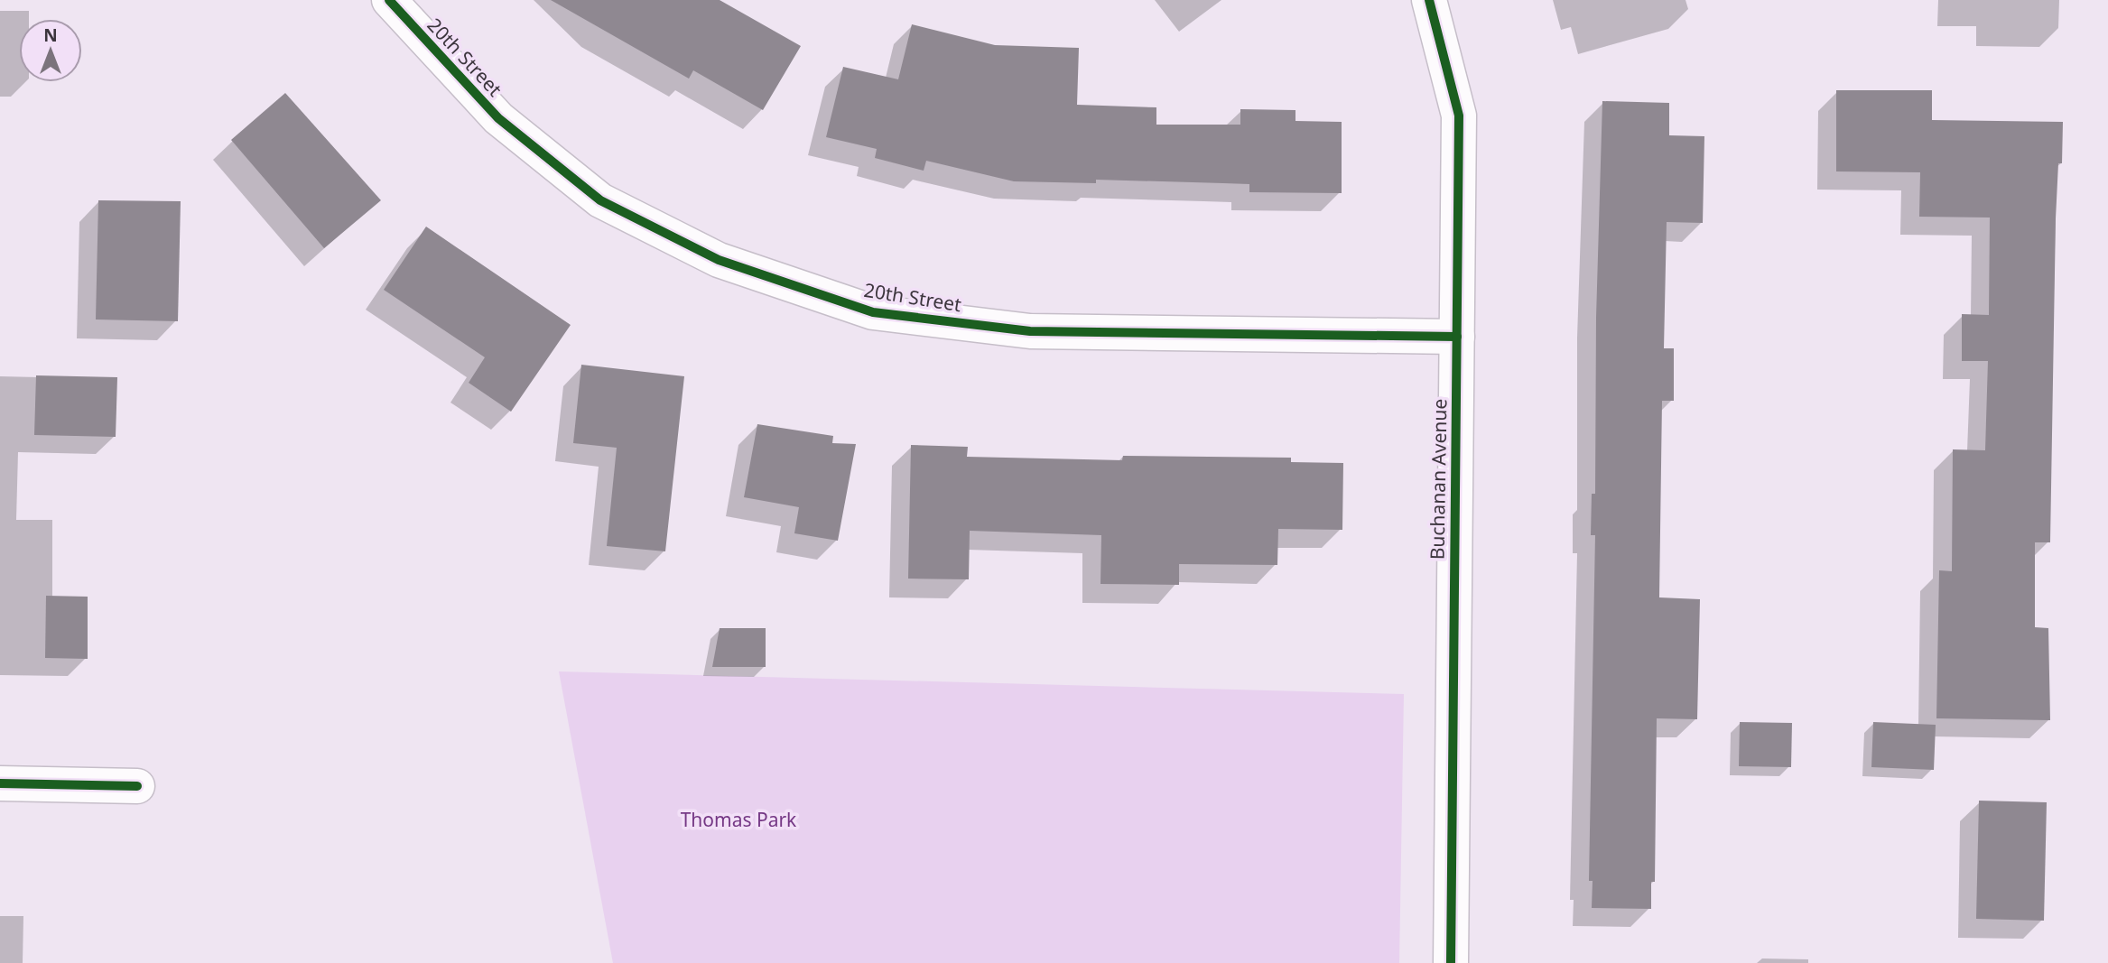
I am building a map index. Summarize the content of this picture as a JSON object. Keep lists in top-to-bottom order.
{
  "streets": {
    "street": ["20th Street", "Buchanan Avenue"]
  },
  "crossings": [
    ["20th Street", "Buchanan Avenue"]
  ],
  "parks": ["Thomas Park"],
  "north": "top"
}
